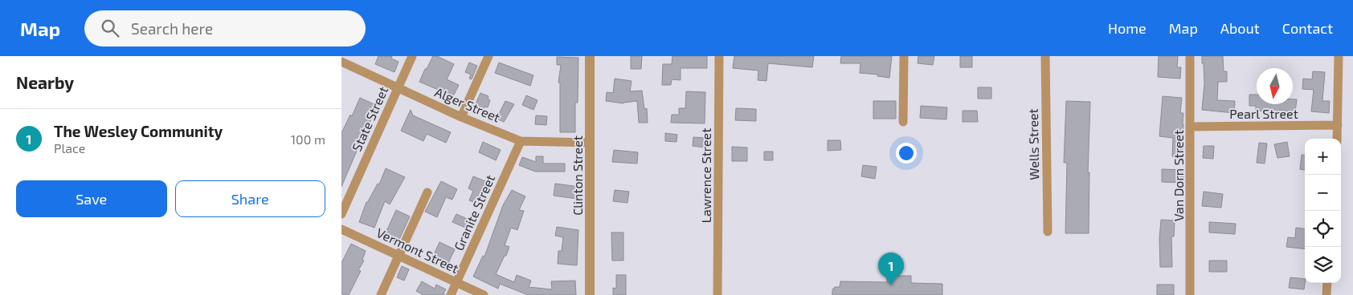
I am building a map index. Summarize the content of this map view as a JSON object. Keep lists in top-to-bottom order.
{
  "streets": {
    "street": [
      "Alger Street",
      "Pearl Street",
      "State Street",
      "Wells Street",
      "Clinton Street",
      "Lawrence Street",
      "Van Dorn Street",
      "Granite Street",
      "Vermont Street"
    ]
  },
  "crossings": [
    ["Alger Street", "State Street"],
    ["Alger Street", "Clinton Street"],
    ["Alger Street", "Granite Street"],
    ["Pearl Street", "Van Dorn Street"],
    ["Granite Street", "Vermont Street"]
  ],
  "north": "bottom",
  "page": {
    "header": "Map",
    "search": "Search here",
    "nav": [
      "Home",
      "Map",
      "About",
      "Contact"
    ],
    "heading": "Nearby",
    "list": [
      {
        "mark": "1",
        "name": "The Wesley Community",
        "note": "Place",
        "value": "100 m"
      }
    ],
    "map_buttons": ["+", "−"],
    "buttons": ["Save", "Share"],
    "pins": "1"
  }
}
